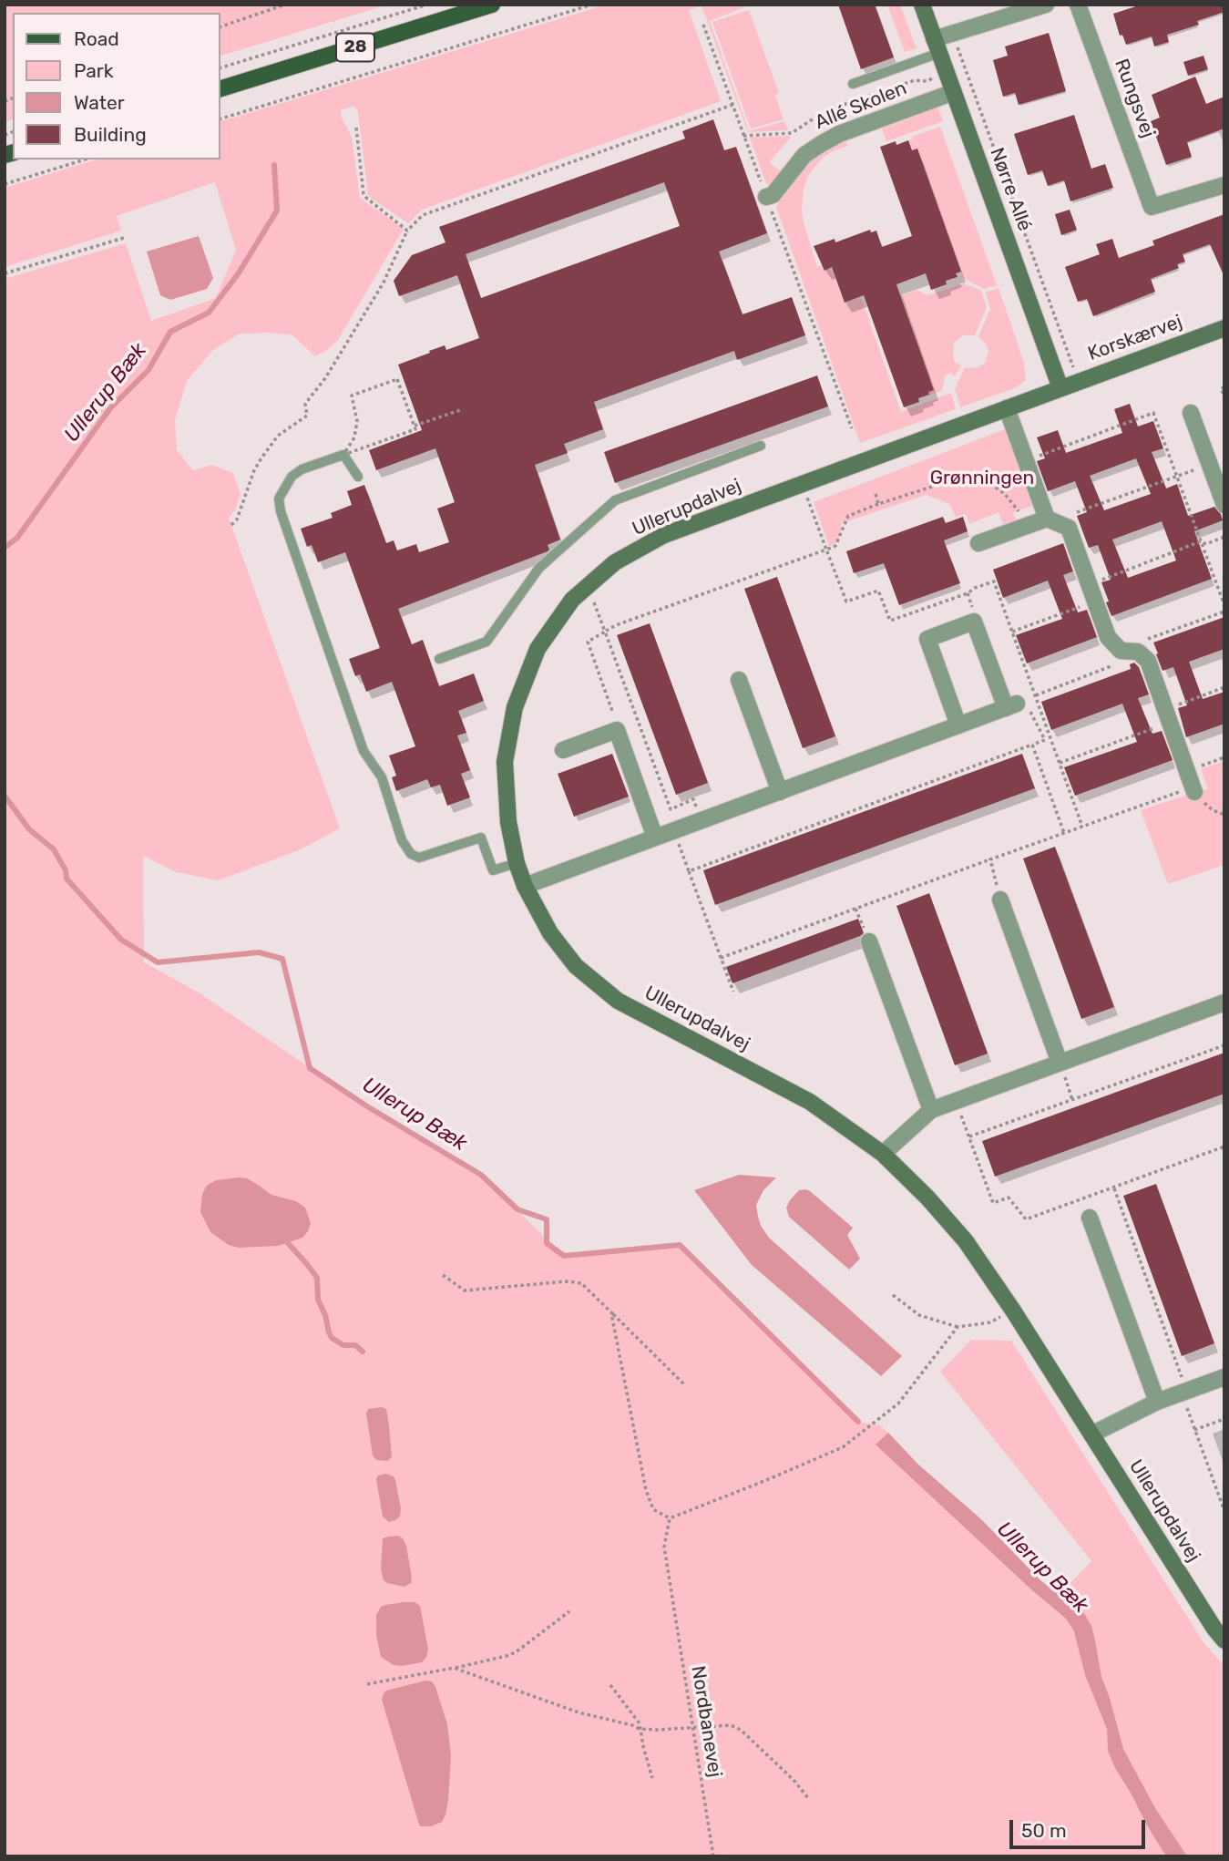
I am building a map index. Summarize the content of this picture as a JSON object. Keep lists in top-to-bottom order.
{
  "streets": {
    "main road": ["28"],
    "street": [
      "Rungsvej",
      "Allé Skolen",
      "Nørre Allé",
      "Korskærvej",
      "Ullerupdalvej"
    ],
    "path": ["Nordbanevej"]
  },
  "crossings": [
    ["Allé Skolen", "Nørre Allé"],
    ["Nørre Allé", "Korskærvej"],
    ["Nørre Allé", "Ullerupdalvej"],
    ["Korskærvej", "Ullerupdalvej"]
  ],
  "water": ["Ullerup Bæk"],
  "parks": ["Grønningen"],
  "legend": [
    "Road",
    "Park",
    "Water",
    "Building"
  ],
  "scale_bar": "50 m"
}
